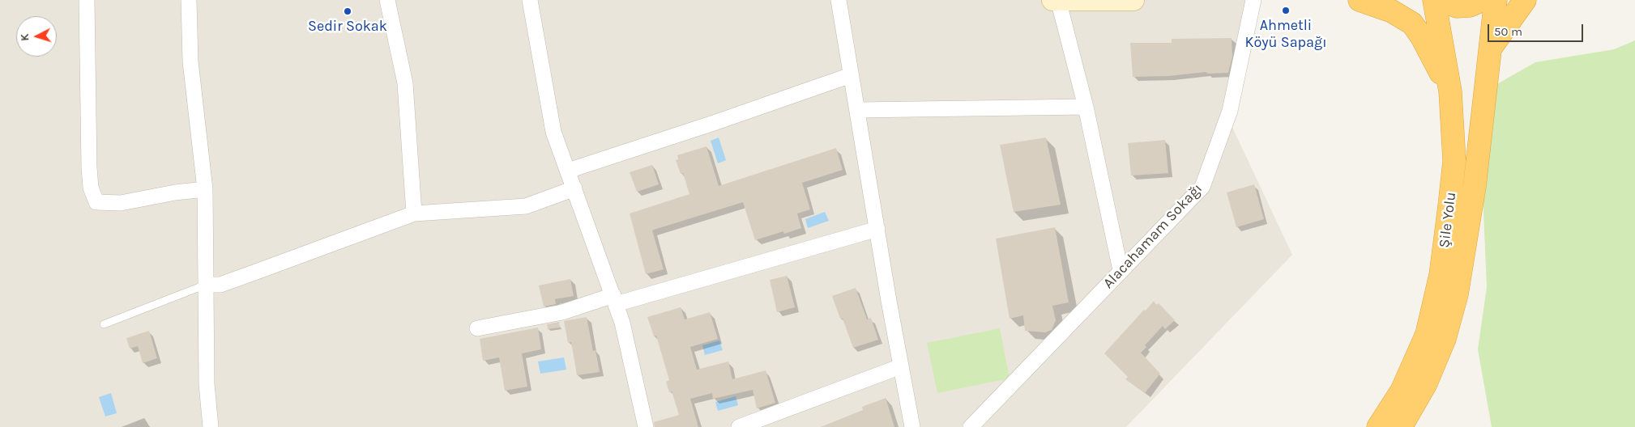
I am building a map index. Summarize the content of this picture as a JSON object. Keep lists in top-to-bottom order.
{
  "streets": {
    "highway": ["Şile Yolu"],
    "street": ["Alacahamam Sokağı"]
  },
  "places": ["Ahmetli Köyü Sapağı", "Sedir Sokak"],
  "scale_bar": "50 m",
  "north": "left"
}
